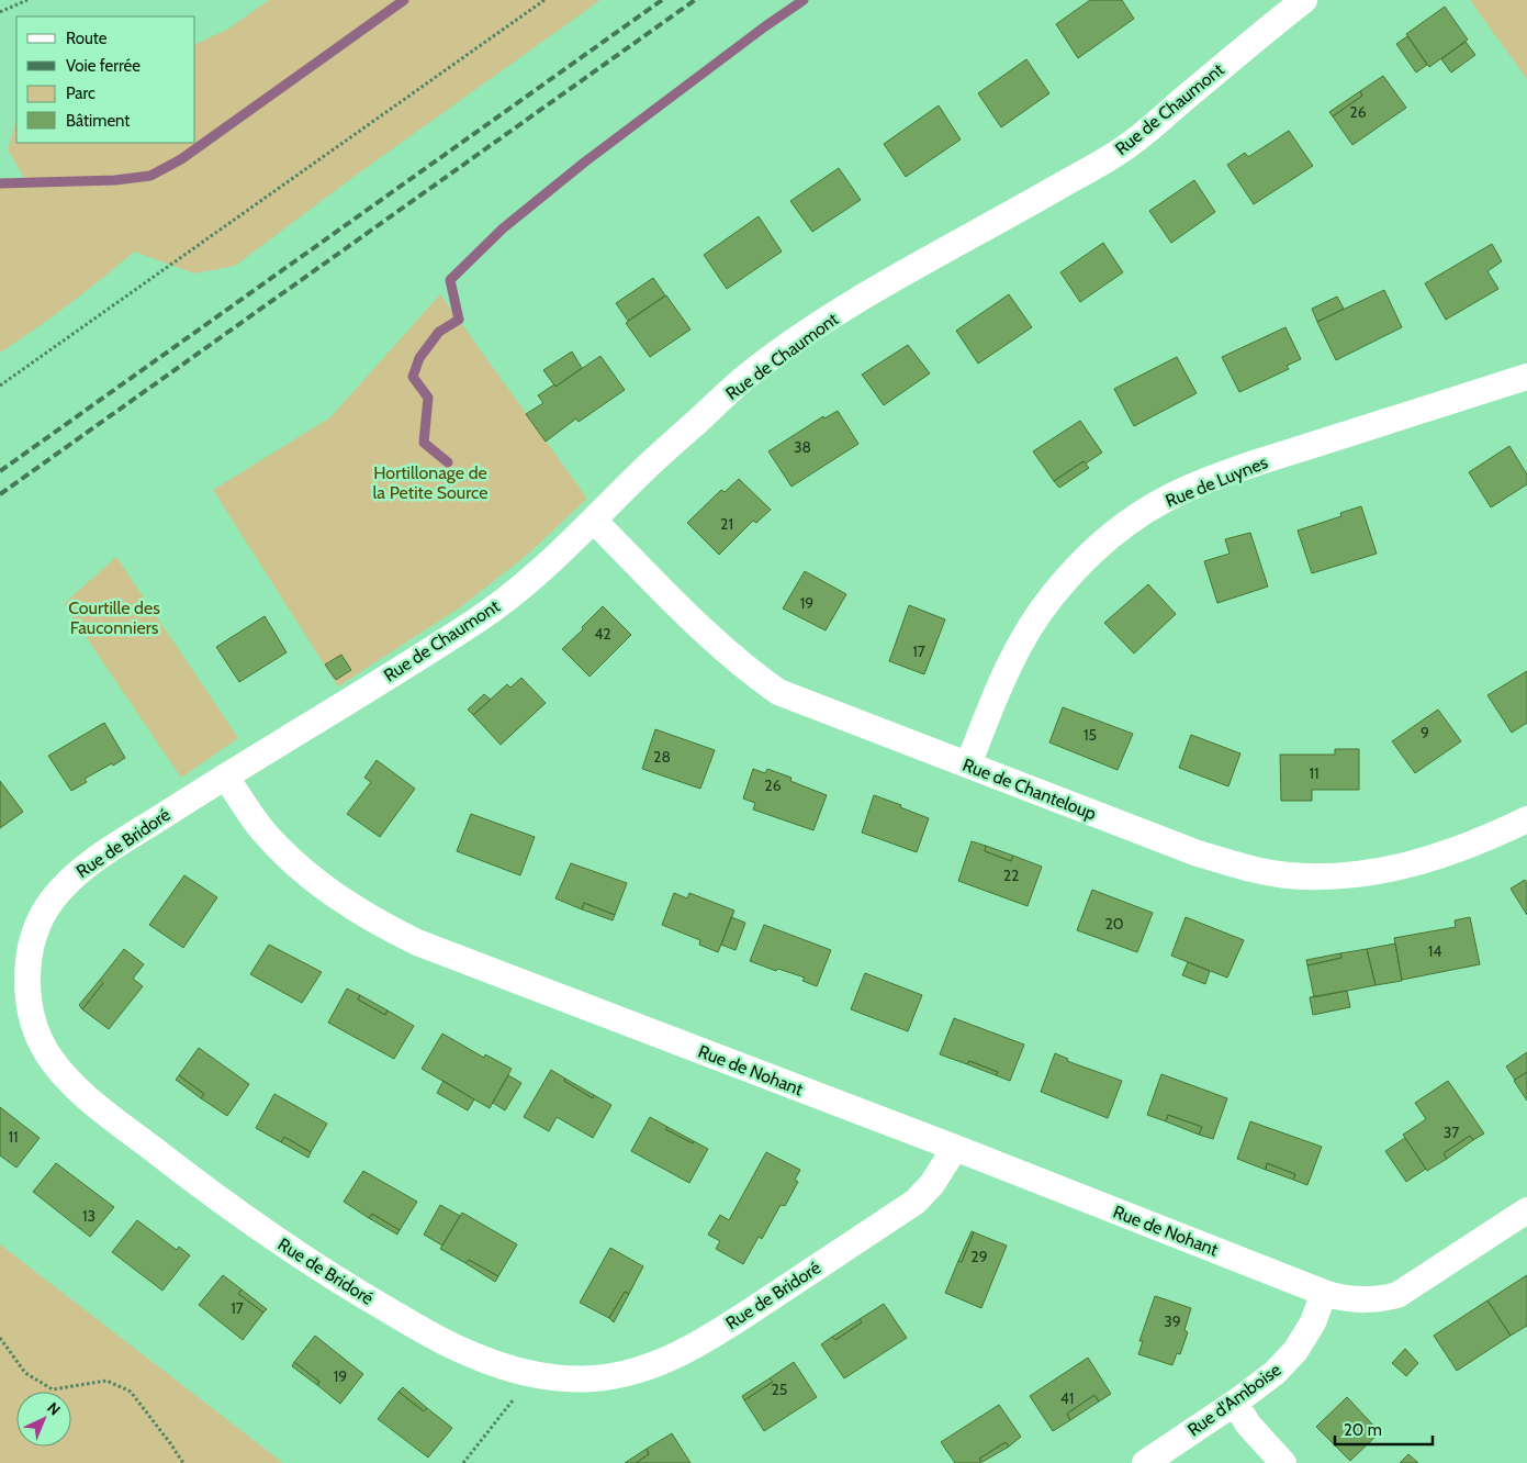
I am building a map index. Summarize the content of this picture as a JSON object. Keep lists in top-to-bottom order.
{
  "streets": {
    "street": [
      "Rue de Chaumont",
      "Rue de Luynes",
      "Rue de Chanteloup",
      "Rue de Bridoré",
      "Rue de Nohant",
      "Rue d'Amboise"
    ]
  },
  "crossings": [
    ["Rue de Chaumont", "Rue de Chanteloup"],
    ["Rue de Chaumont", "Rue de Bridoré"],
    ["Rue de Chaumont", "Rue de Nohant"],
    ["Rue de Luynes", "Rue de Chanteloup"],
    ["Rue de Bridoré", "Rue de Nohant"],
    ["Rue de Nohant", "Rue d'Amboise"]
  ],
  "parks": ["Hortillonage de la Petite Source", "Courtille des Fauconniers"],
  "house_numbers": [
    "26",
    "38",
    "21",
    "19",
    "42",
    "17",
    "9",
    "15",
    "28",
    "11",
    "26",
    "22",
    "20",
    "14",
    "37",
    "11",
    "13",
    "29",
    "17",
    "39",
    "19",
    "25",
    "41"
  ],
  "legend": [
    "Route",
    "Voie ferrée",
    "Parc",
    "Bâtiment"
  ],
  "scale_bar": "20 m",
  "north": "top right"
}
